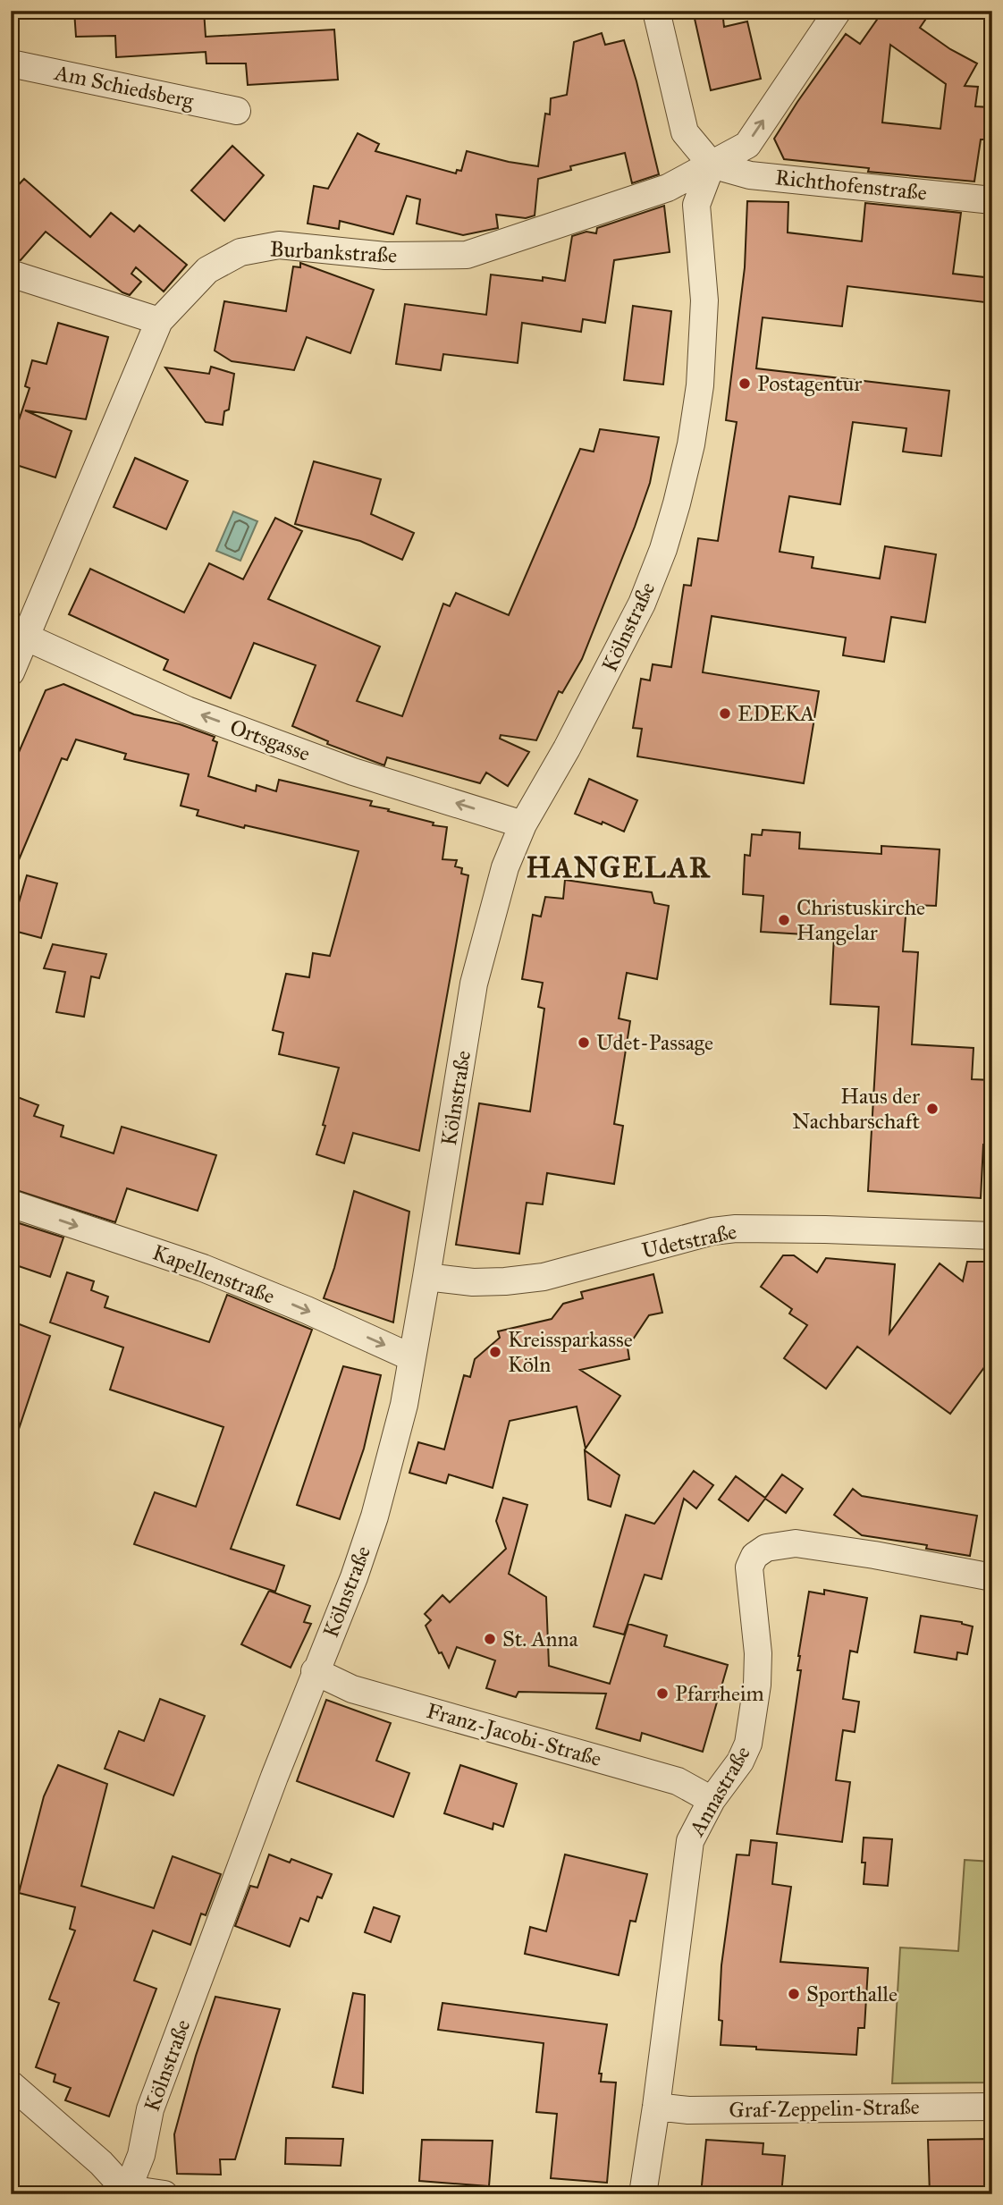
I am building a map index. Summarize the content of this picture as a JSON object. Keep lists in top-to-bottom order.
{
  "streets": {
    "street": [
      "Am Schiedsberg",
      "Richthofenstraße",
      "Burbankstraße",
      "Kölnstraße",
      "Ortsgasse",
      "Udetstraße",
      "Kapellenstraße",
      "Franz-Jacobi-Straße",
      "Annastraße",
      "Graf-Zeppelin-Straße"
    ]
  },
  "crossings": [
    ["Richthofenstraße", "Burbankstraße"],
    ["Richthofenstraße", "Kölnstraße"],
    ["Burbankstraße", "Kölnstraße"],
    ["Burbankstraße", "Ortsgasse"],
    ["Kölnstraße", "Ortsgasse"],
    ["Kölnstraße", "Udetstraße"],
    ["Kölnstraße", "Kapellenstraße"],
    ["Kölnstraße", "Franz-Jacobi-Straße"],
    ["Franz-Jacobi-Straße", "Annastraße"],
    ["Annastraße", "Graf-Zeppelin-Straße"]
  ],
  "one_way": ["Ortsgasse", "Kapellenstraße"],
  "districts": ["HANGELAR"],
  "places": [
    "Postagentur",
    "EDEKA",
    "Christuskirche Hangelar",
    "Udet-Passage",
    "Haus der Nachbarschaft",
    "Kreissparkasse Köln",
    "St. Anna",
    "Pfarrheim",
    "Sporthalle"
  ]
}
